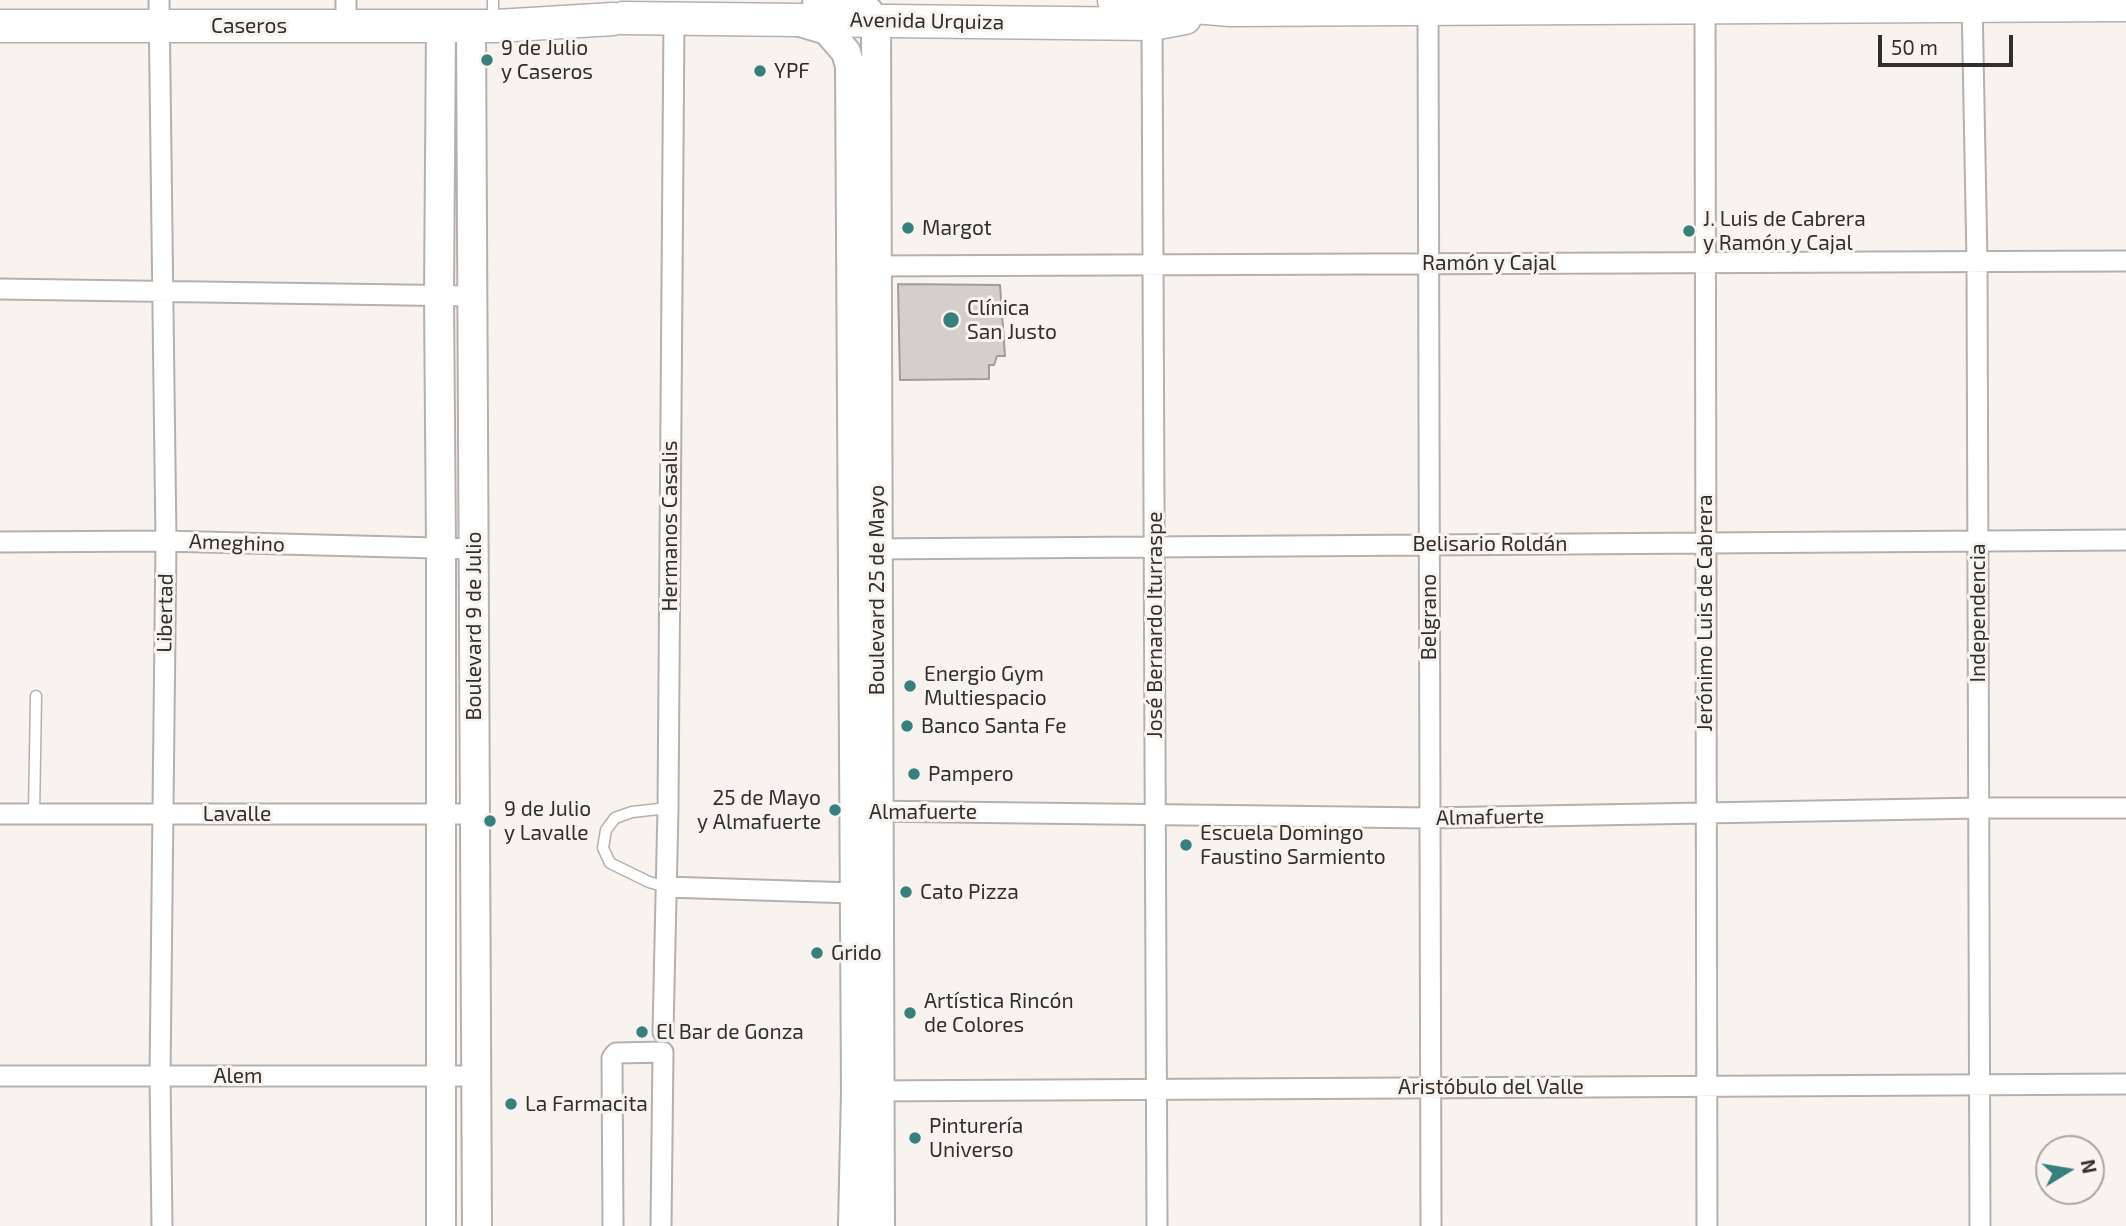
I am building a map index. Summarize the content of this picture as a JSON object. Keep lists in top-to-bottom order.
{
  "streets": {
    "main road": [
      "Avenida Urquiza",
      "Caseros",
      "Boulevard 25 de Mayo",
      "Boulevard 9 de Julio"
    ],
    "street": [
      "Ramón y Cajal",
      "Hermanos Casalis",
      "Ameghino",
      "Belisario Roldán",
      "Libertad",
      "Jerónimo Luis de Cabrera",
      "Independencia",
      "Belgrano",
      "José Bernardo Iturraspe",
      "Almafuerte",
      "Lavalle",
      "Alem",
      "Aristóbulo del Valle"
    ]
  },
  "crossings": [
    ["Avenida Urquiza", "Caseros"],
    ["Avenida Urquiza", "Hermanos Casalis"],
    ["Avenida Urquiza", "Boulevard 25 de Mayo"],
    ["Avenida Urquiza", "Jerónimo Luis de Cabrera"],
    ["Avenida Urquiza", "Independencia"],
    ["Avenida Urquiza", "Belgrano"],
    ["Avenida Urquiza", "José Bernardo Iturraspe"],
    ["Caseros", "Libertad"],
    ["Caseros", "Boulevard 9 de Julio"],
    ["Ramón y Cajal", "Boulevard 25 de Mayo"],
    ["Ramón y Cajal", "Jerónimo Luis de Cabrera"],
    ["Ramón y Cajal", "Independencia"],
    ["Ramón y Cajal", "Belgrano"],
    ["Ramón y Cajal", "José Bernardo Iturraspe"],
    ["Ameghino", "Libertad"],
    ["Ameghino", "Boulevard 9 de Julio"],
    ["Belisario Roldán", "Boulevard 25 de Mayo"],
    ["Belisario Roldán", "Jerónimo Luis de Cabrera"],
    ["Belisario Roldán", "Independencia"],
    ["Belisario Roldán", "Belgrano"],
    ["Belisario Roldán", "José Bernardo Iturraspe"],
    ["Boulevard 25 de Mayo", "Almafuerte"],
    ["Boulevard 25 de Mayo", "Aristóbulo del Valle"],
    ["Libertad", "Lavalle"],
    ["Libertad", "Alem"],
    ["Jerónimo Luis de Cabrera", "Almafuerte"],
    ["Jerónimo Luis de Cabrera", "Aristóbulo del Valle"],
    ["Independencia", "Almafuerte"],
    ["Independencia", "Aristóbulo del Valle"],
    ["Belgrano", "Almafuerte"],
    ["Belgrano", "Aristóbulo del Valle"],
    ["José Bernardo Iturraspe", "Almafuerte"],
    ["José Bernardo Iturraspe", "Aristóbulo del Valle"],
    ["Boulevard 9 de Julio", "Lavalle"],
    ["Boulevard 9 de Julio", "Alem"]
  ],
  "places": [
    "9 de Julio y Caseros",
    "YPF",
    "Margot",
    "J. Luis de Cabrera y Ramón y Cajal",
    "Clínica San Justo",
    "Energio Gym Multiespacio",
    "Banco Santa Fe",
    "Pampero",
    "25 de Mayo y Almafuerte",
    "9 de Julio y Lavalle",
    "Escuela Domingo Faustino Sarmiento",
    "Cato Pizza",
    "Grido",
    "Artística Rincón de Colores",
    "El Bar de Gonza",
    "La Farmacita",
    "Pinturería Universo"
  ],
  "scale_bar": "50 m",
  "north": "right"
}
